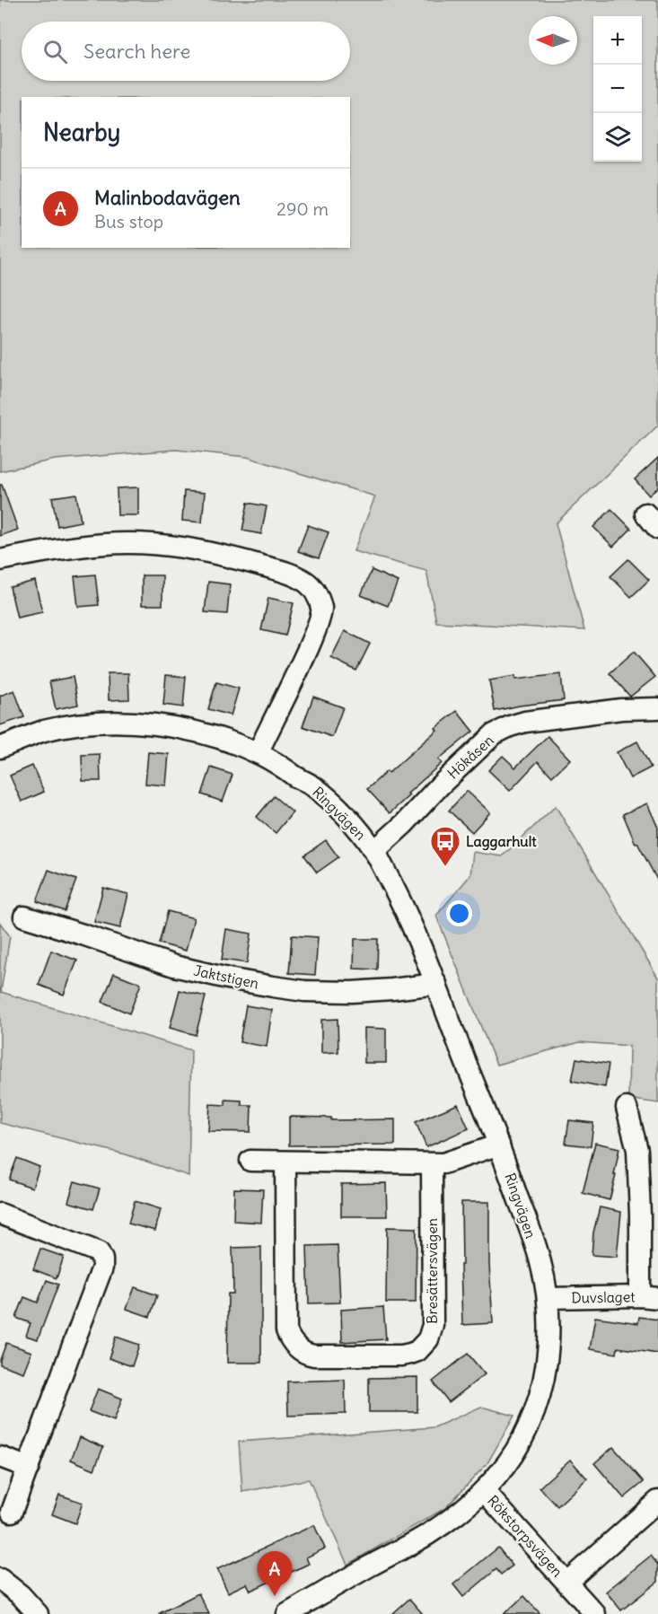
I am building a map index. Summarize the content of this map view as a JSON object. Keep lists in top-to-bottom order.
{
  "streets": {
    "street": [
      "Hökåsen",
      "Ringvägen",
      "Jaktstigen",
      "Bresättersvägen",
      "Duvslaget",
      "Rökstorpsvägen"
    ]
  },
  "crossings": [
    ["Hökåsen", "Ringvägen"],
    ["Ringvägen", "Jaktstigen"],
    ["Ringvägen", "Duvslaget"],
    ["Ringvägen", "Rökstorpsvägen"]
  ],
  "places": {
    "bus stop": ["Laggarhult"]
  },
  "north": "left",
  "page": {
    "map_buttons": ["+", "−"],
    "search": "Search here",
    "heading": "Nearby",
    "list": [
      {
        "mark": "A",
        "name": "Malinbodavägen",
        "note": "Bus stop",
        "value": "290 m"
      }
    ],
    "pins": "A"
  }
}
